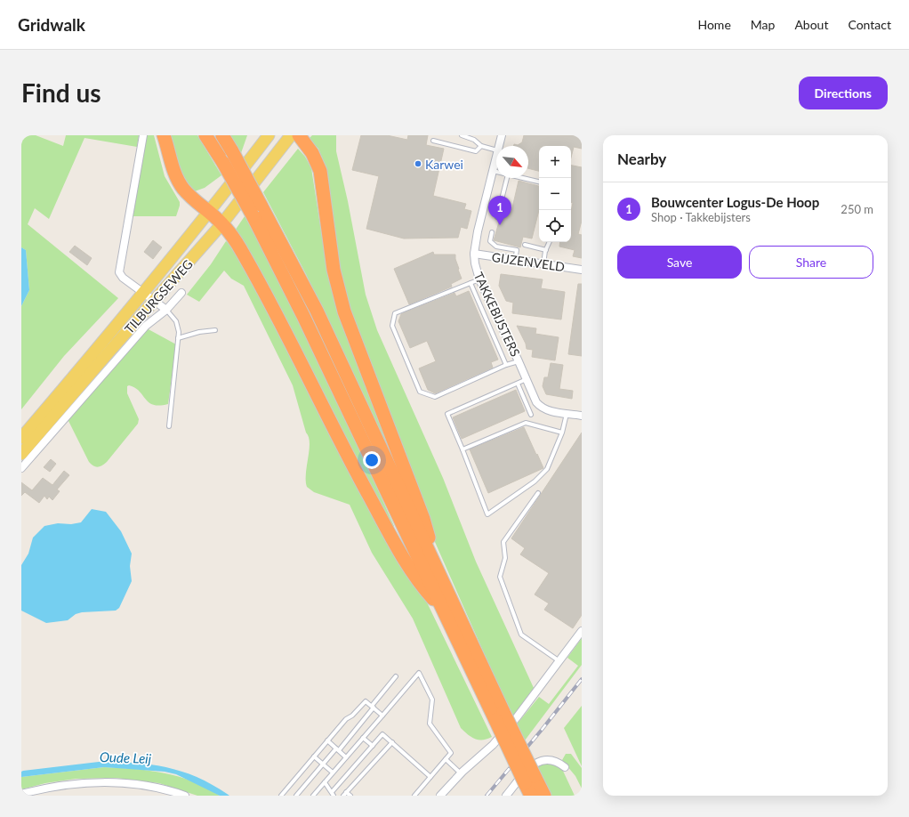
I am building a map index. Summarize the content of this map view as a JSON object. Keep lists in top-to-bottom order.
{
  "streets": {
    "main road": ["TILBURGSEWEG"],
    "street": ["GIJZENVELD", "TAKKEBIJSTERS"]
  },
  "crossings": [
    ["GIJZENVELD", "TAKKEBIJSTERS"]
  ],
  "water": ["Oude Leij"],
  "places": ["Karwei"],
  "north": "bottom right",
  "page": {
    "header": "Gridwalk",
    "nav": [
      "Home",
      "Map",
      "About",
      "Contact"
    ],
    "buttons": [
      "Directions",
      ["Save", "Share"]
    ],
    "title": "Find us",
    "heading": "Nearby",
    "map_buttons": ["+", "−"],
    "list": [
      {
        "mark": "1",
        "name": "Bouwcenter Logus-De Hoop",
        "note": "Shop · Takkebijsters",
        "value": "250 m"
      }
    ],
    "pins": "1"
  }
}
